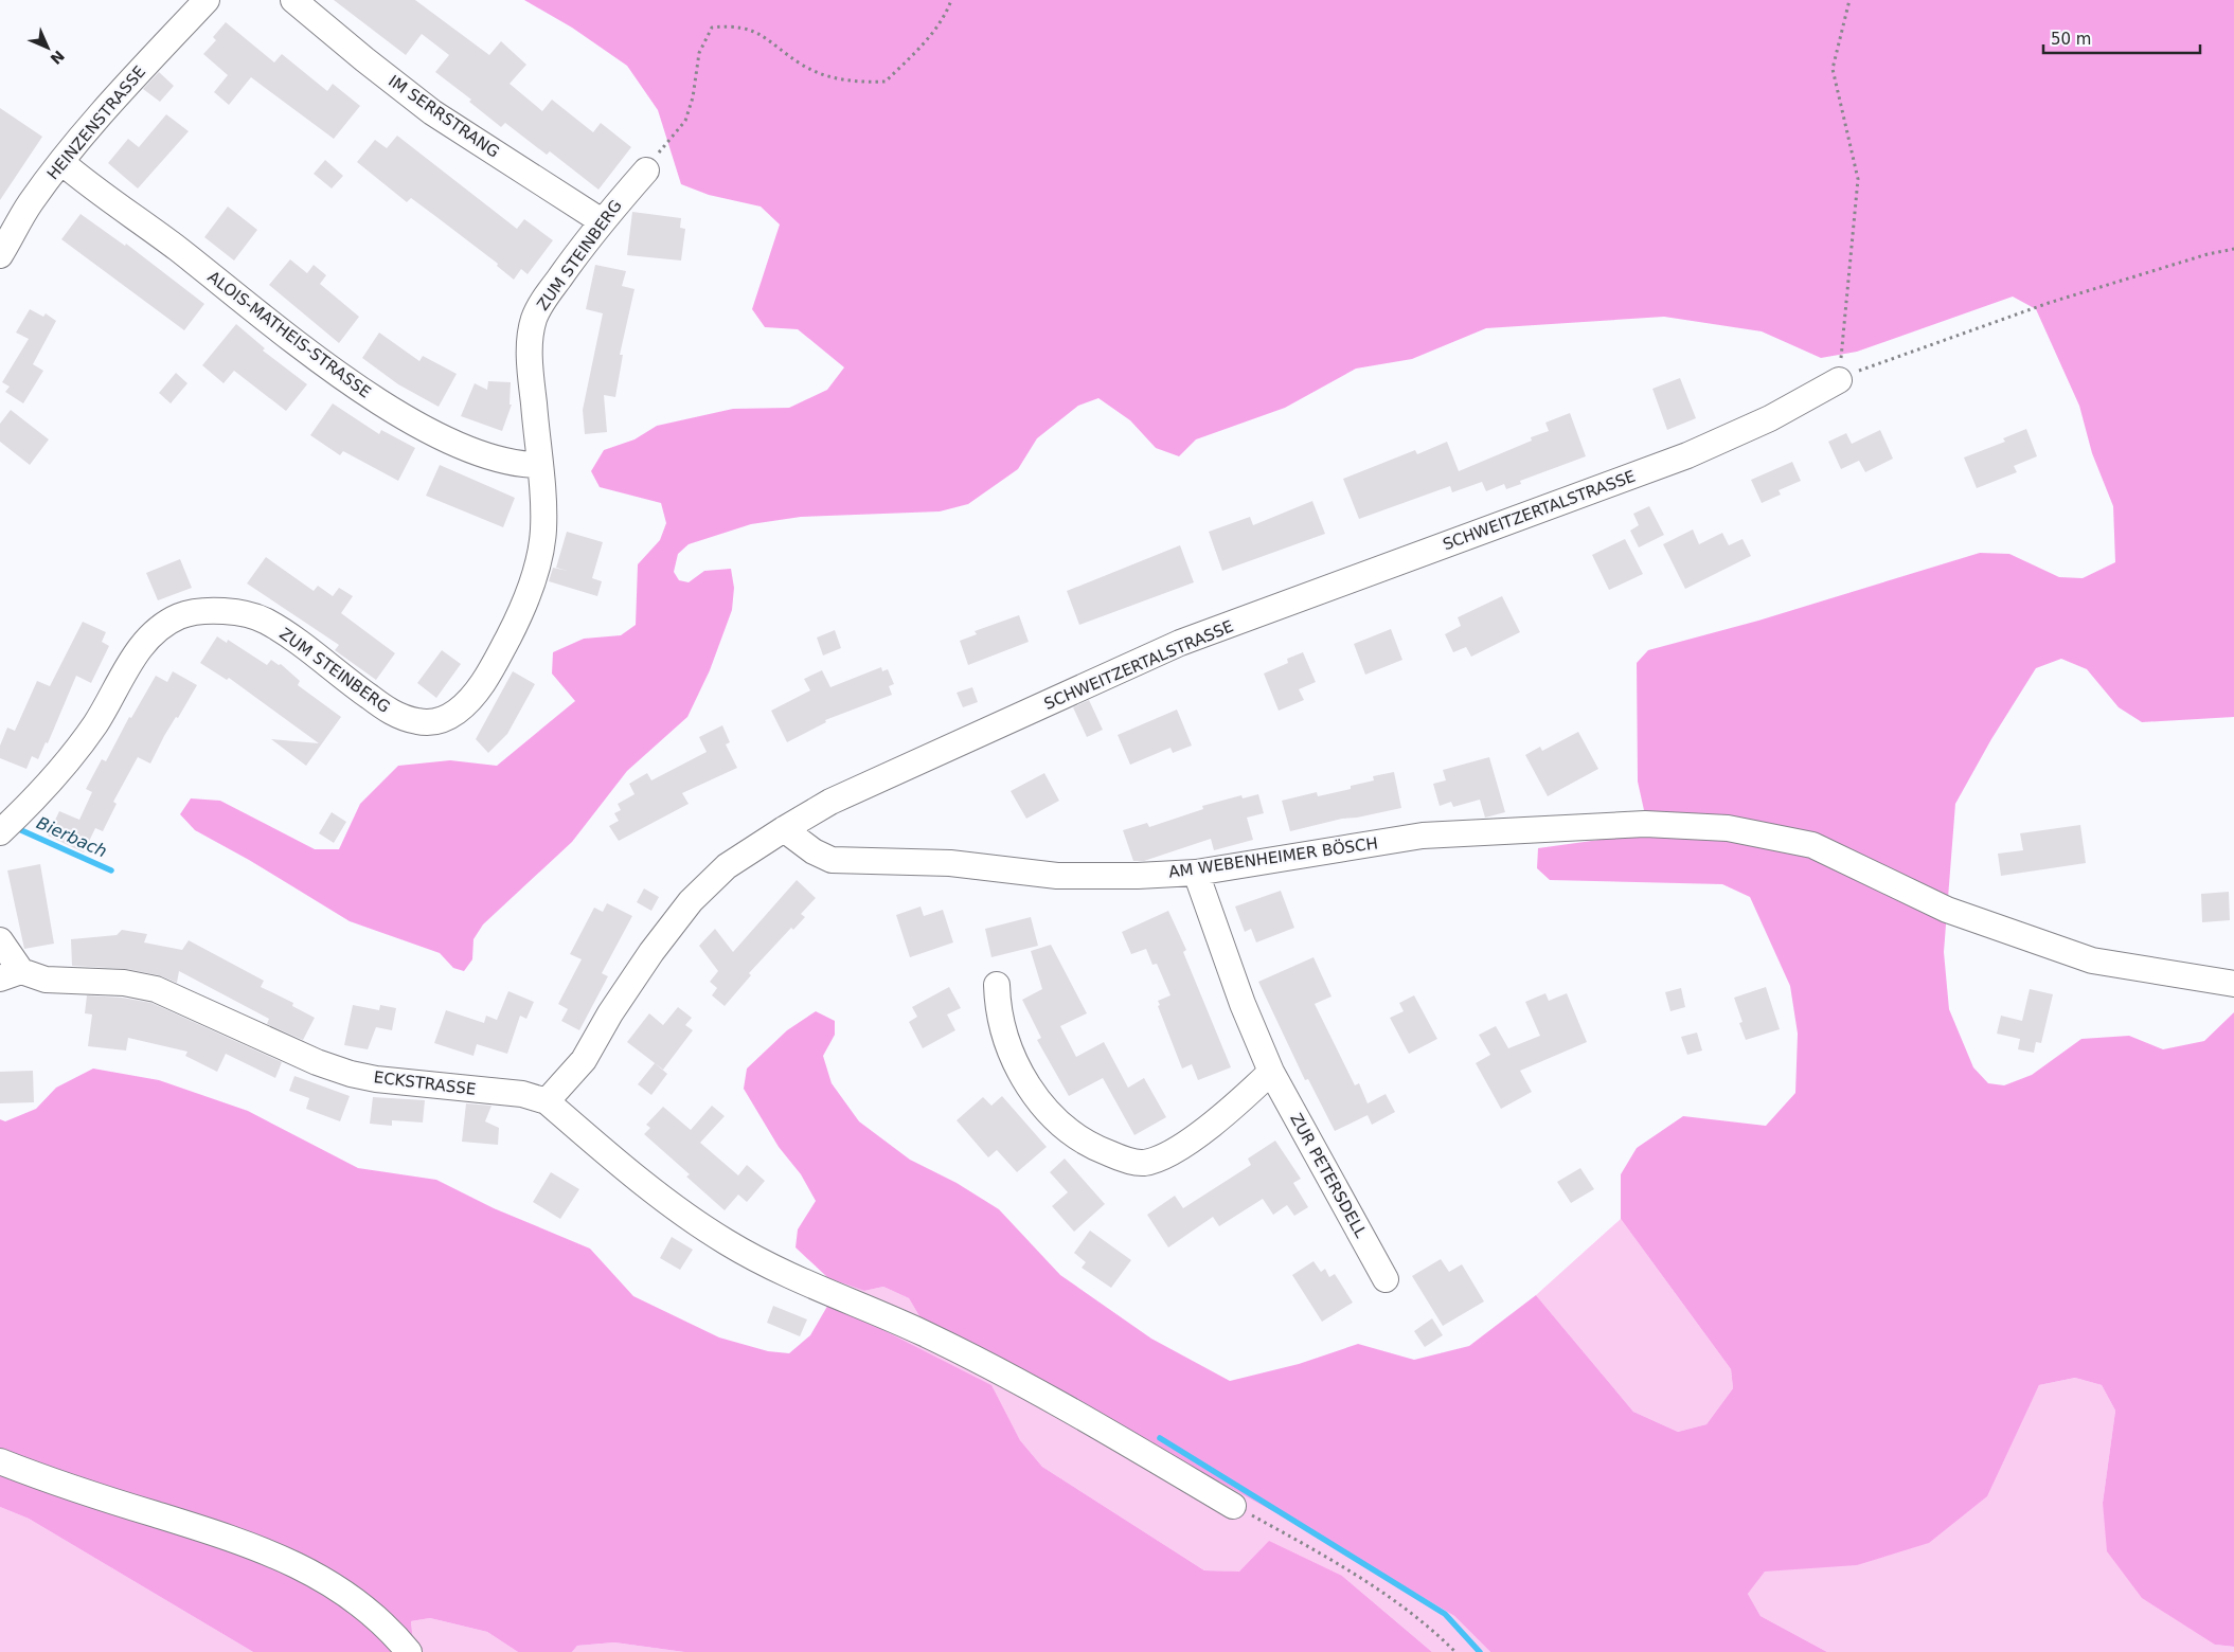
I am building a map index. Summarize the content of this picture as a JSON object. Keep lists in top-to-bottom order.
{
  "streets": {
    "street": [
      "IM SERRSTRANG",
      "HEINZENSTRASSE",
      "ZUM STEINBERG",
      "ALOIS-MATHEIS-STRASSE",
      "SCHWEITZERTALSTRASSE",
      "AM WEBENHEIMER BÖSCH",
      "ECKSTRASSE",
      "ZUR PETERSDELL"
    ]
  },
  "crossings": [
    ["IM SERRSTRANG", "ZUM STEINBERG"],
    ["HEINZENSTRASSE", "ALOIS-MATHEIS-STRASSE"],
    ["ZUM STEINBERG", "ALOIS-MATHEIS-STRASSE"],
    ["SCHWEITZERTALSTRASSE", "AM WEBENHEIMER BÖSCH"],
    ["SCHWEITZERTALSTRASSE", "ECKSTRASSE"],
    ["AM WEBENHEIMER BÖSCH", "ZUR PETERSDELL"]
  ],
  "water": ["Bierbach"],
  "scale_bar": "50 m",
  "north": "bottom right"
}
